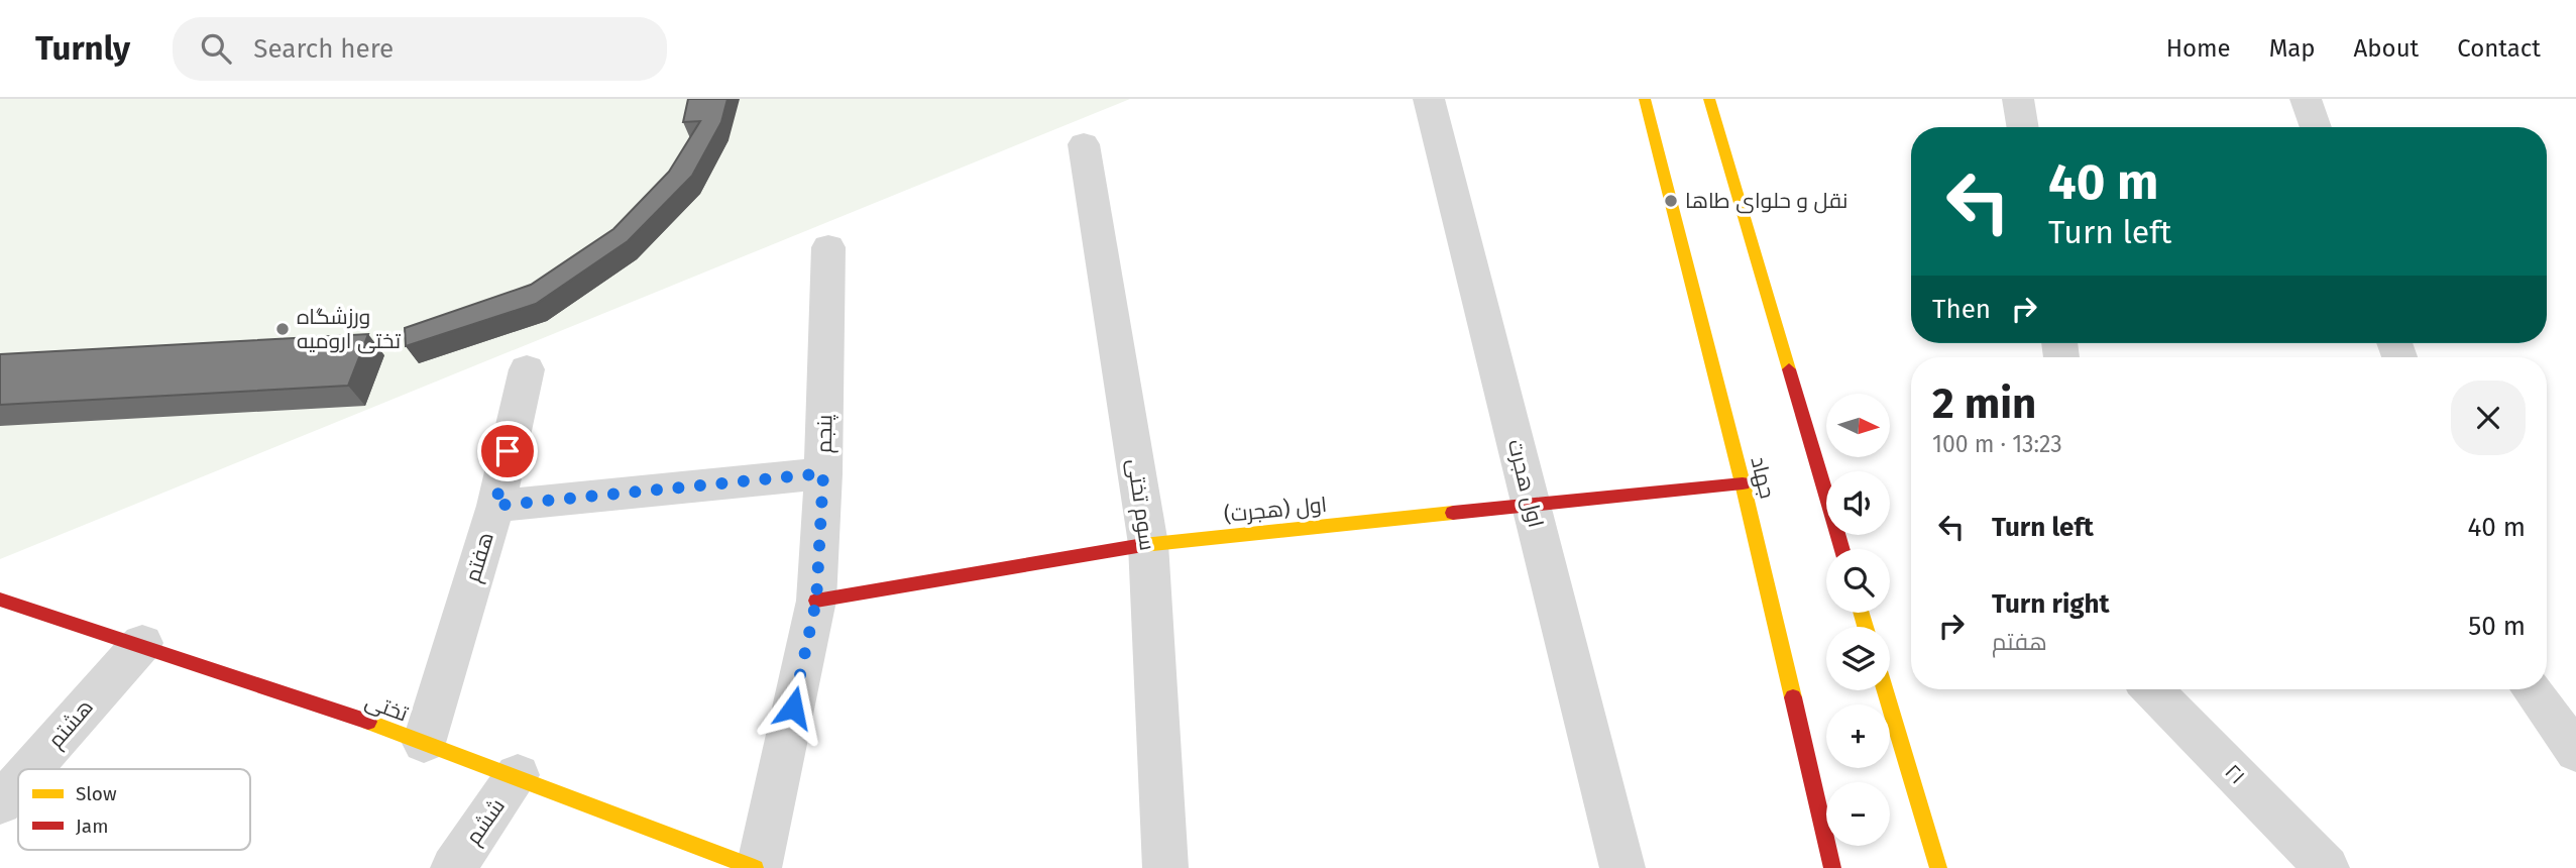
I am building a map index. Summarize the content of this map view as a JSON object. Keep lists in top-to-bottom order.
{
  "streets": {
    "main road": ["جهاد", "اول (هجرت)", "تختی"],
    "street": [
      "پنجم",
      "اول هجرت",
      "سوم تختی",
      "هفتم",
      "هشتم",
      "۲۱",
      "ششم"
    ]
  },
  "crossings": [
    ["پنجم", "اول (هجرت)"],
    ["پنجم", "تختی"],
    ["جهاد", "اول (هجرت)"],
    ["اول هجرت", "اول (هجرت)"],
    ["سوم تختی", "اول (هجرت)"],
    ["هفتم", "تختی"],
    ["تختی", "هشتم"],
    ["تختی", "ششم"]
  ],
  "places": ["نقل و حلوای طاها", "ورزشگاه تختی ارومیه"],
  "legend": ["Slow", "Jam"],
  "north": "right",
  "page": {
    "header": "Turnly",
    "search": "Search here",
    "nav": [
      "Home",
      "Map",
      "About",
      "Contact"
    ],
    "turn": ["40 m", "Turn left"],
    "then": "Then",
    "heading": ["2 min", "100 m · 13:23"],
    "map_buttons": ["+", "−"],
    "list": [
      {
        "name": "Turn left",
        "value": "40 m"
      },
      {
        "name": "Turn right",
        "note": "هفتم",
        "value": "50 m"
      }
    ]
  }
}
